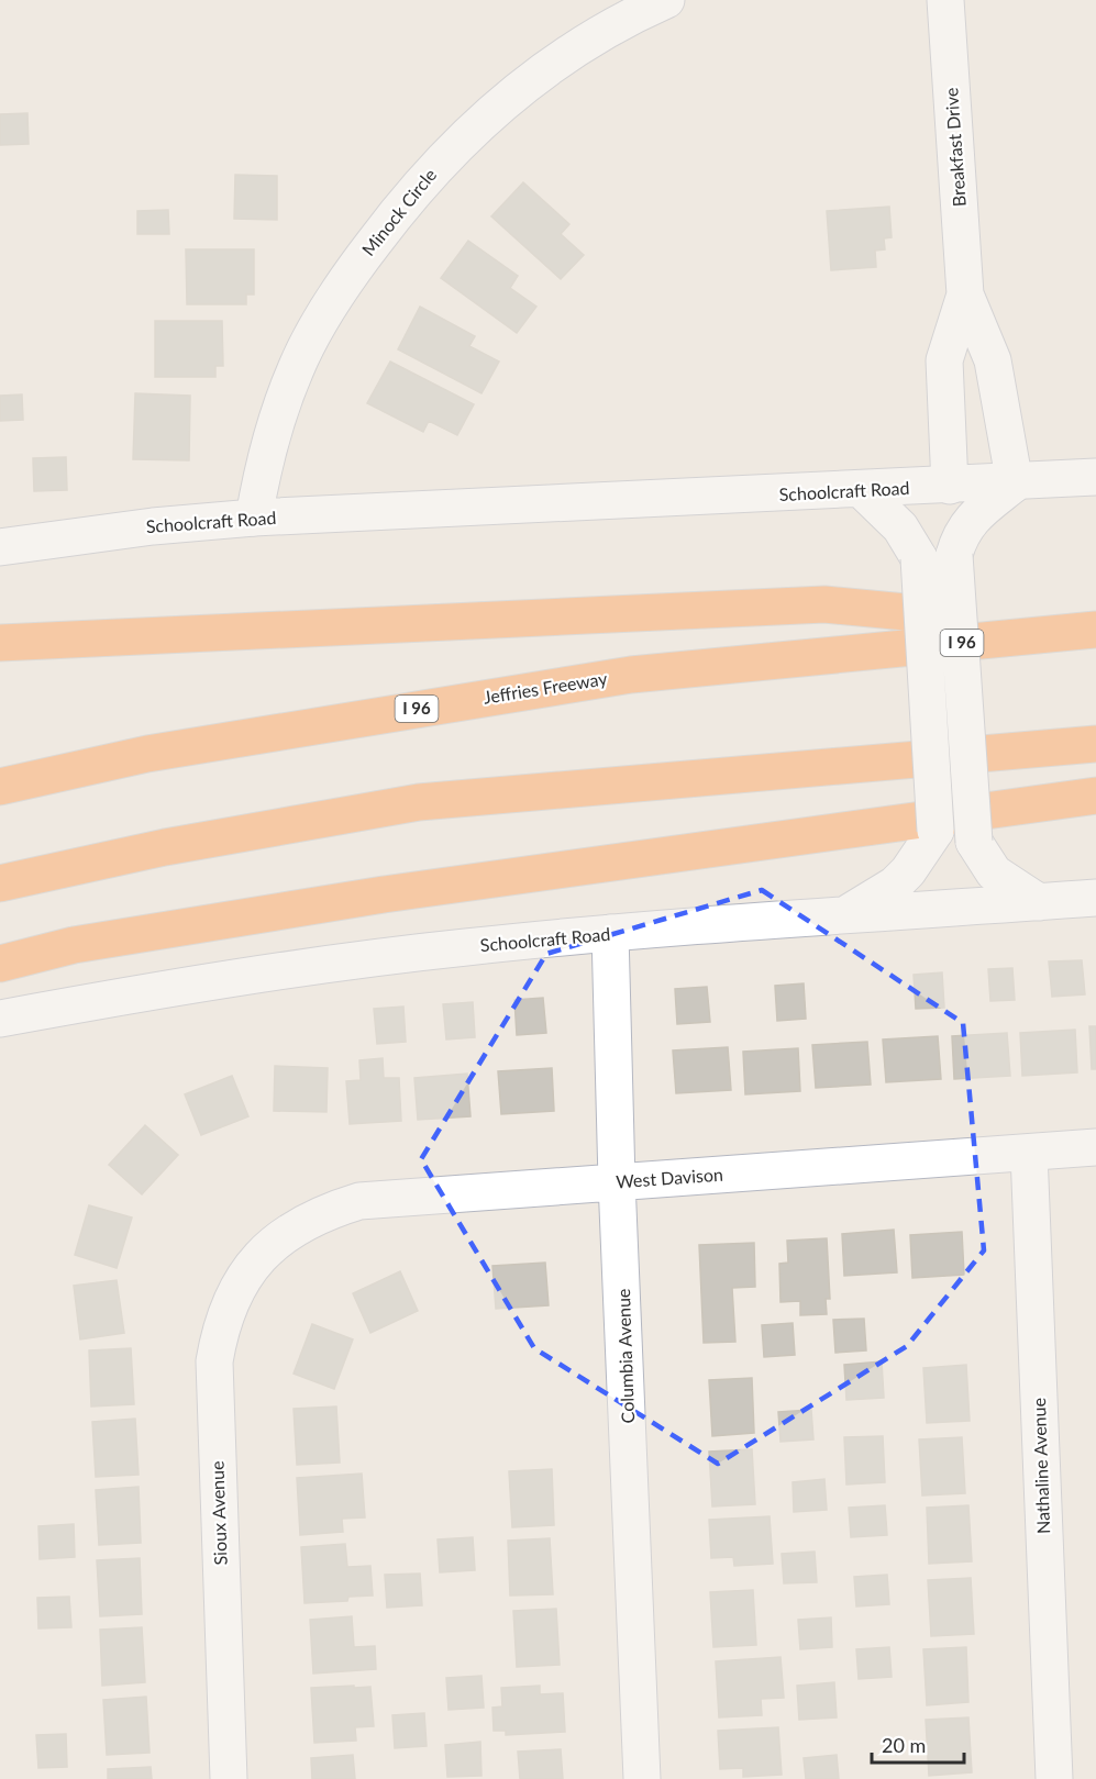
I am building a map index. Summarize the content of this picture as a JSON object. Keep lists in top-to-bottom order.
{
  "streets": {
    "highway": ["I 96", "Jeffries Freeway"],
    "street": [
      "Breakfast Drive",
      "Minock Circle",
      "Schoolcraft Road",
      "West Davison",
      "Columbia Avenue",
      "Nathaline Avenue",
      "Sioux Avenue"
    ]
  },
  "crossings": [
    ["Breakfast Drive", "Schoolcraft Road"],
    ["Minock Circle", "Schoolcraft Road"],
    ["Schoolcraft Road", "Columbia Avenue"],
    ["West Davison", "Columbia Avenue"],
    ["West Davison", "Nathaline Avenue"],
    ["West Davison", "Sioux Avenue"]
  ],
  "scale_bar": "20 m"
}
